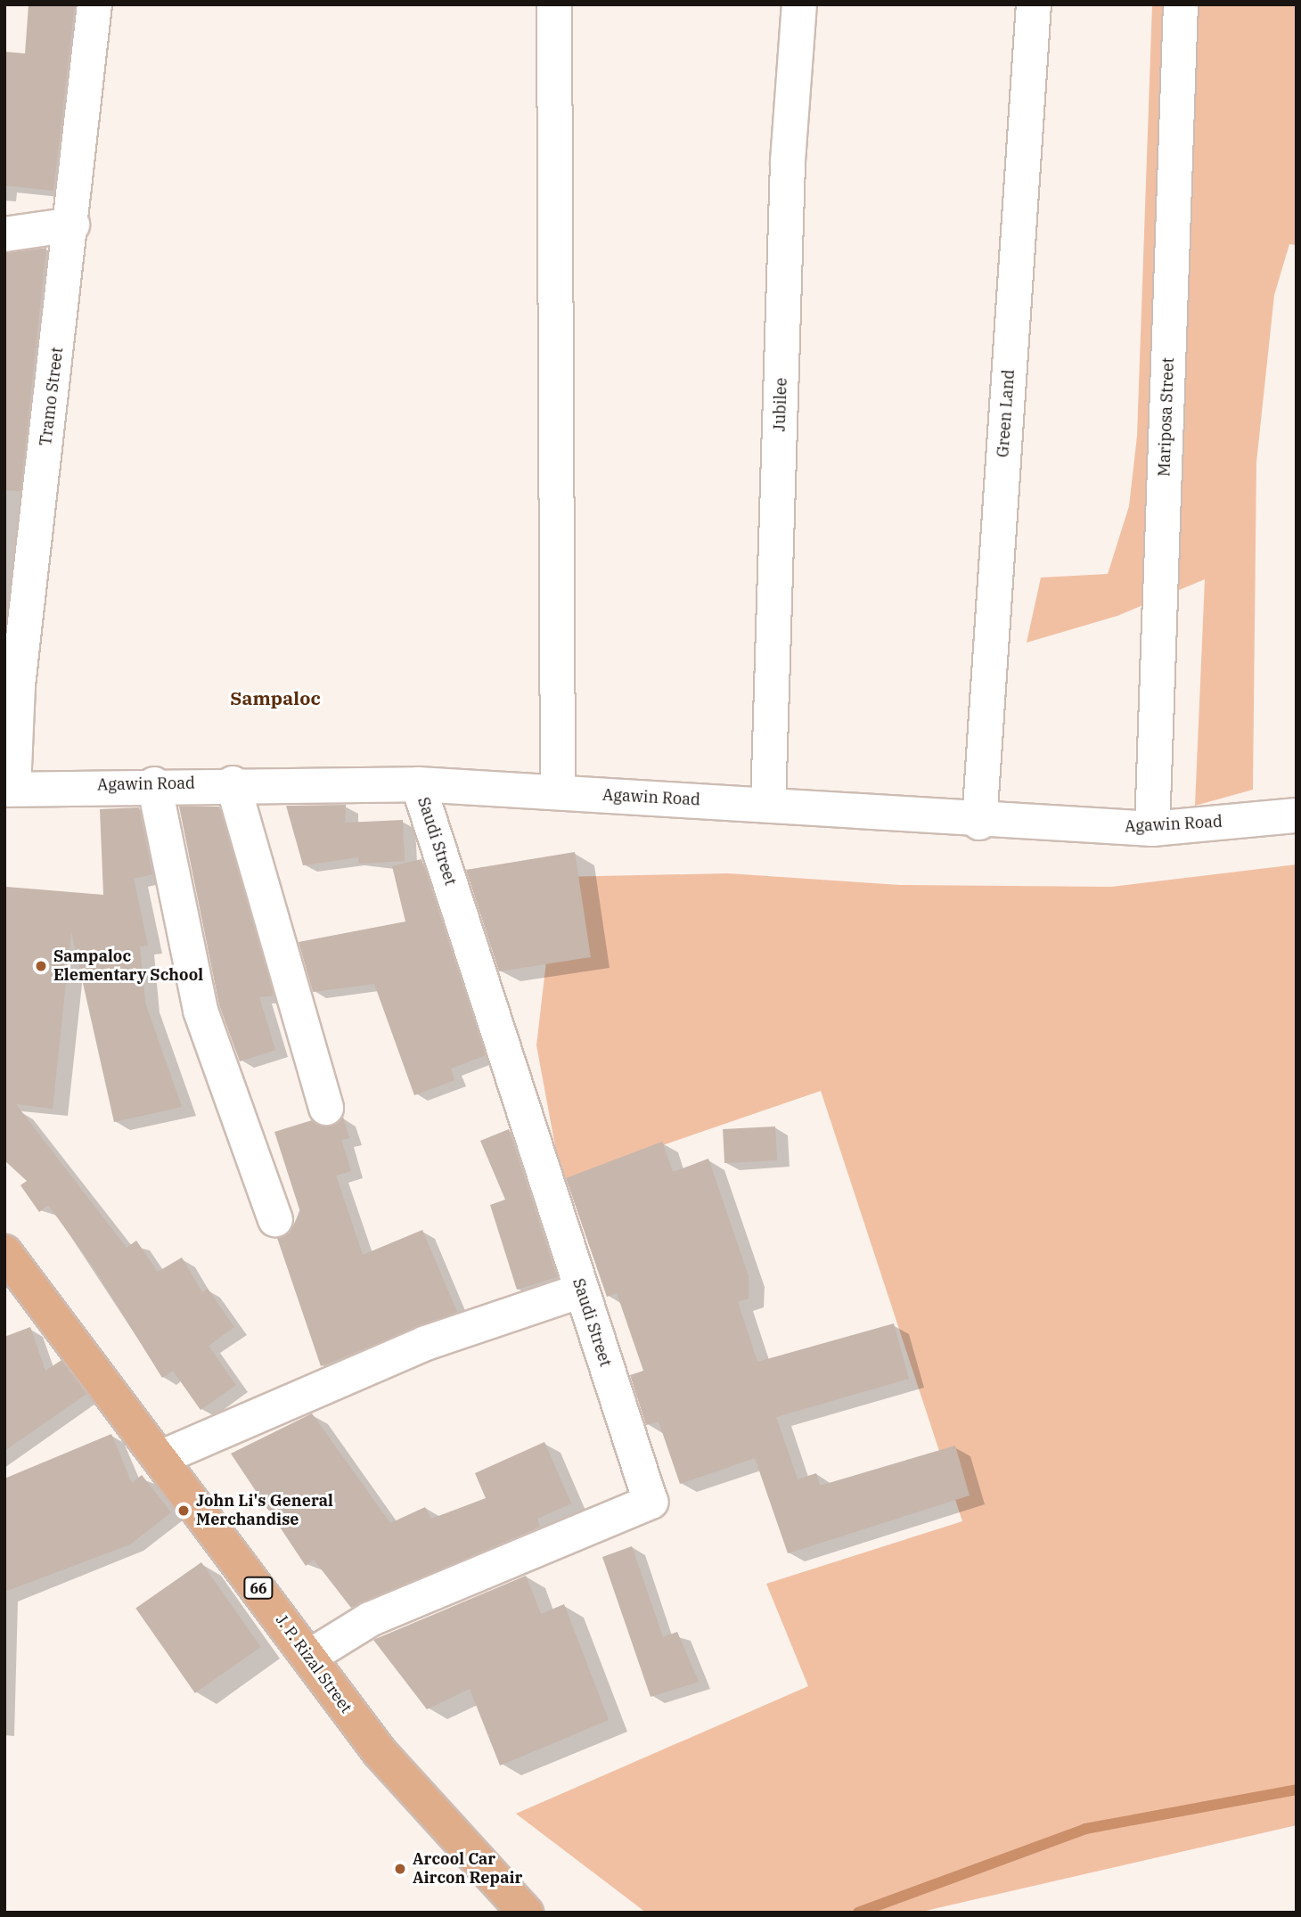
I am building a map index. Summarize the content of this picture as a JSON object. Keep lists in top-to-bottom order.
{
  "streets": {
    "main road": ["66", "J. P. Rizal Street"],
    "street": [
      "Tramo Street",
      "Jubilee",
      "Green Land",
      "Mariposa Street",
      "Agawin Road",
      "Saudi Street"
    ]
  },
  "crossings": [
    ["Tramo Street", "Agawin Road"],
    ["Jubilee", "Agawin Road"],
    ["Green Land", "Agawin Road"],
    ["Mariposa Street", "Agawin Road"],
    ["Agawin Road", "Saudi Street"],
    ["Saudi Street", "J. P. Rizal Street"]
  ],
  "districts": ["Sampaloc"],
  "places": ["Sampaloc Elementary School", "John Li's General Merchandise", "Arcool Car Aircon Repair"]
}
